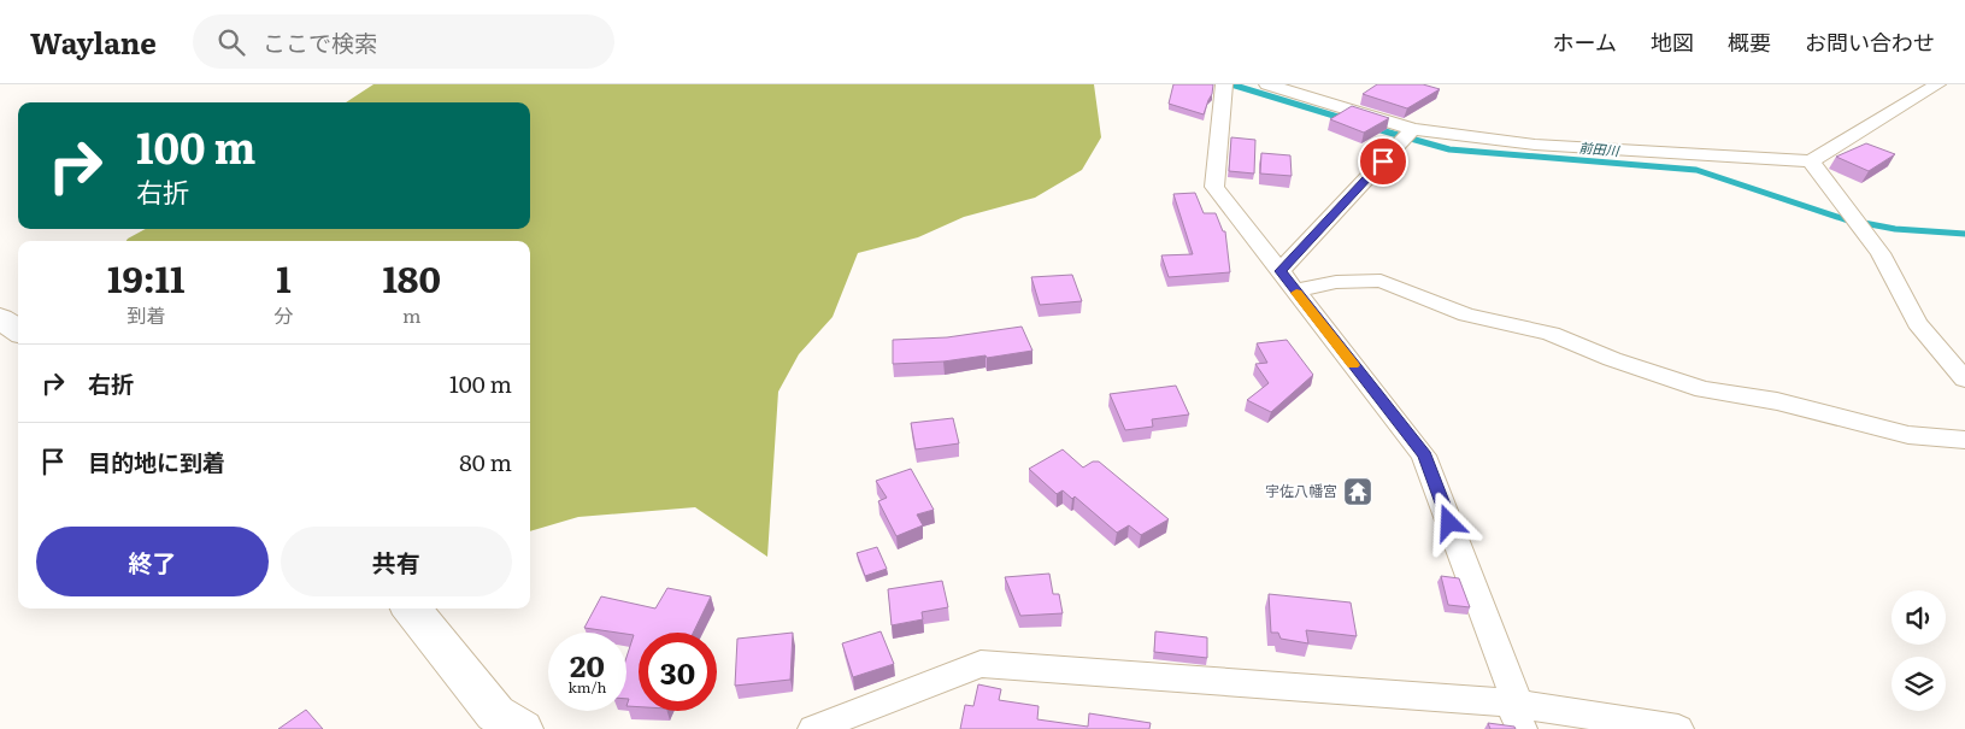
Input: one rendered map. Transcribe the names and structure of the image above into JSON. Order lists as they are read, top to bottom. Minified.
{"water":["前田川"],"places":{"temple":["宇佐八幡宮"]},"page":{"header":"Waylane","search":"ここで検索","nav":["ホーム","地図","概要","お問い合わせ"],"turn":["100 m","右折"],"eta":["19:11","到着","1","分","180","m"],"list":[{"name":"右折","value":"100 m"},{"name":"目的地に到着","value":"80 m"}],"buttons":["終了","共有"],"speed":"20 km/h","limit":"30"}}
